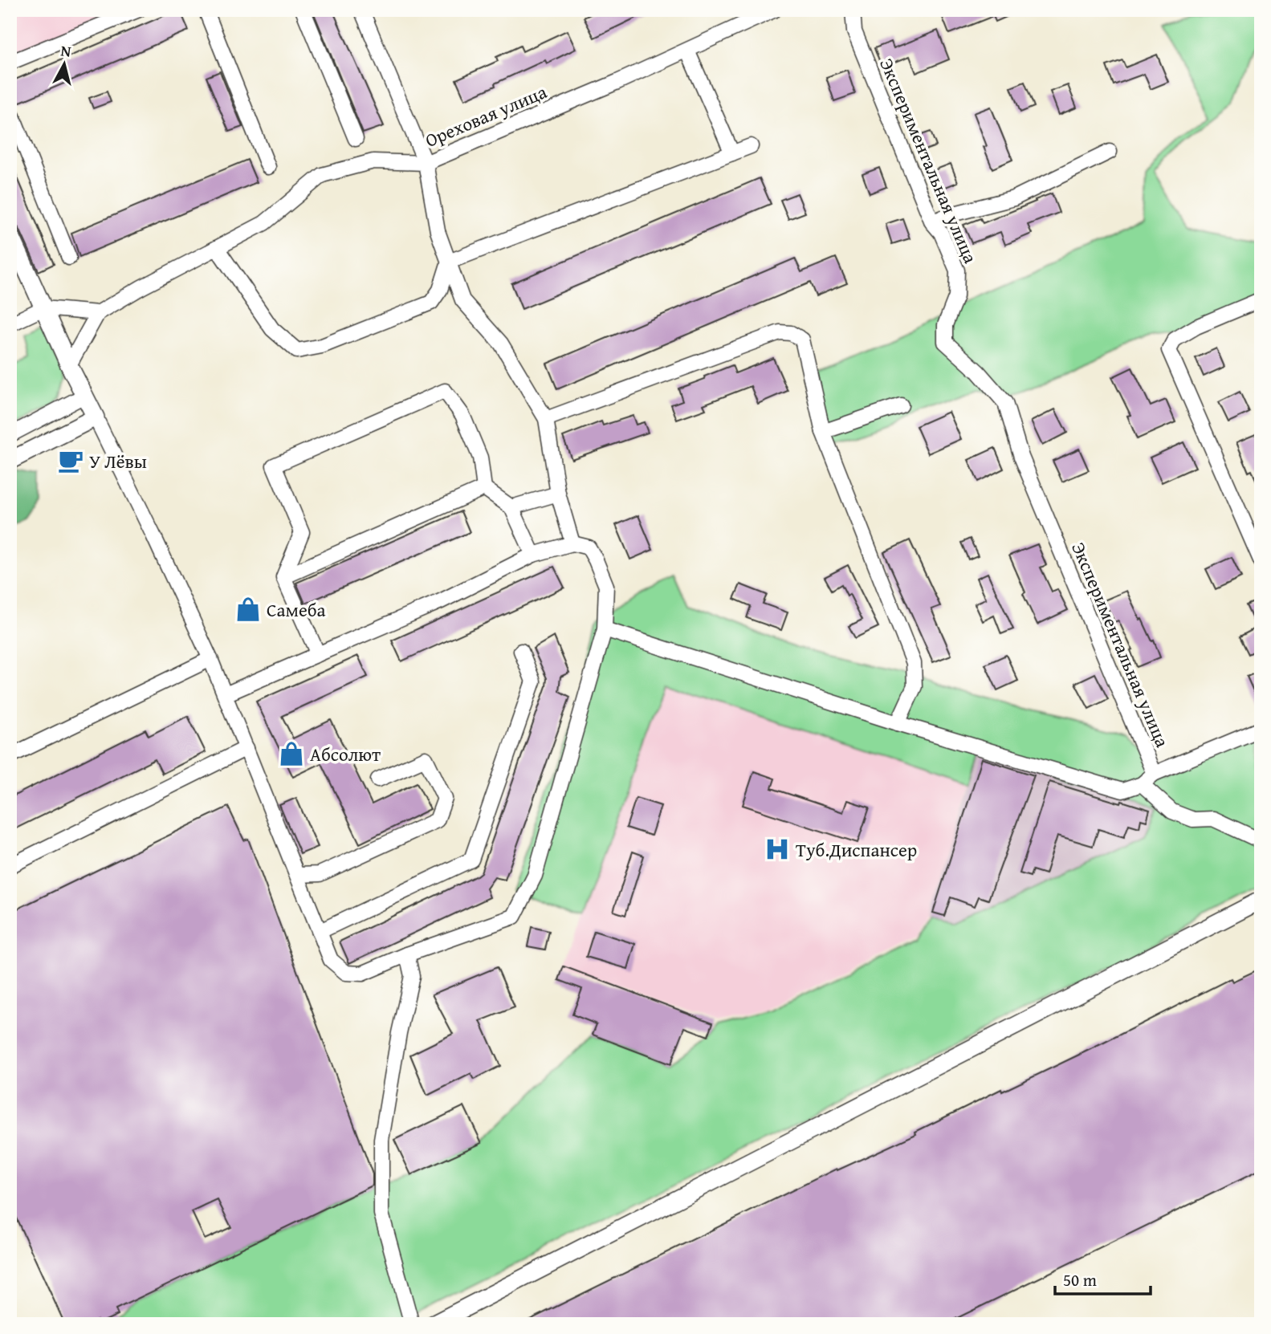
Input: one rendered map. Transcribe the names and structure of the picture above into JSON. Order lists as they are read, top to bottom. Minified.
{"streets":{"street":["Ореховая улица","Экспериментальная улица"]},"places":{"cafe":["У Лёвы"],"shop":["Самеба","Абсолют"],"hospital":["Туб.Диспансер"]},"scale_bar":"50 m","north":"top"}
